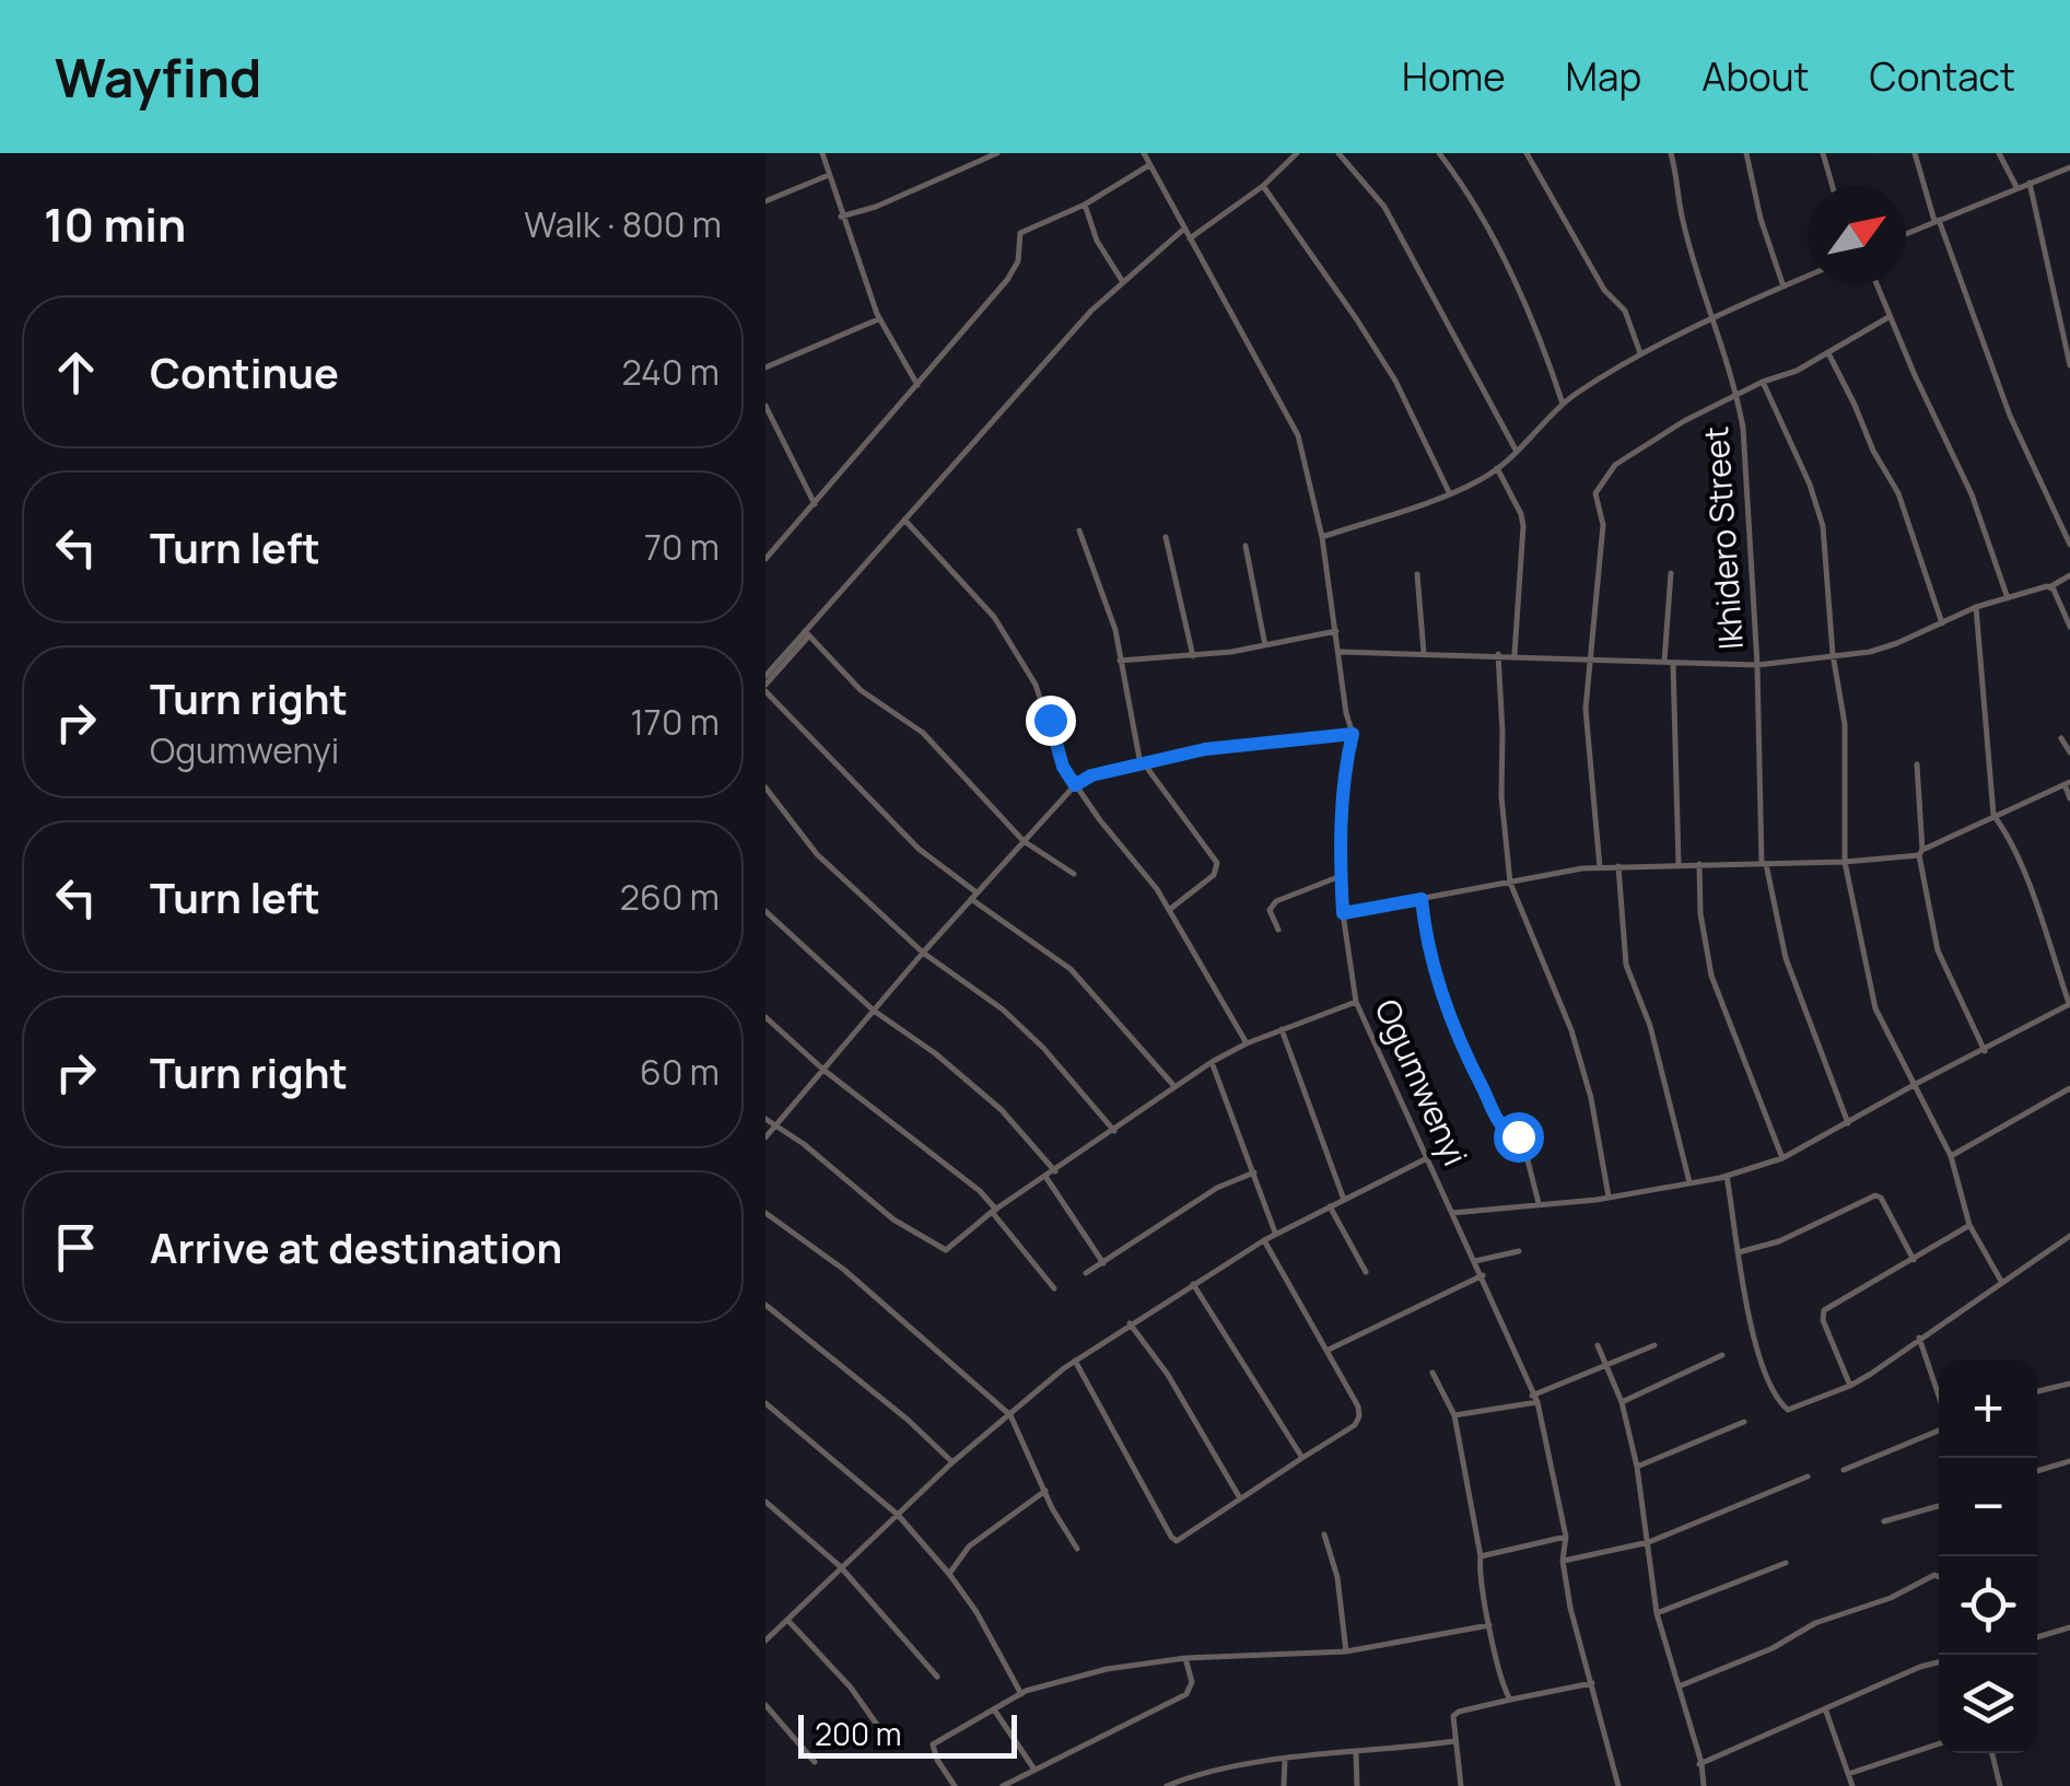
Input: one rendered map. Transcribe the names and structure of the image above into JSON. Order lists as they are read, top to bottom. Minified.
{"streets":{"street":["Ikhidero Street","Ogumwenyi"]},"scale_bar":"200 m","north":"top right","page":{"header":"Wayfind","nav":["Home","Map","About","Contact"],"heading":["10 min","Walk · 800 m"],"list":[["Continue","240 m"],["Turn left","70 m"],["Turn right","Ogumwenyi","170 m"],["Turn left","260 m"],["Turn right","60 m"],"Arrive at destination"],"map_buttons":["+","−"],"scale":"200 m"}}
